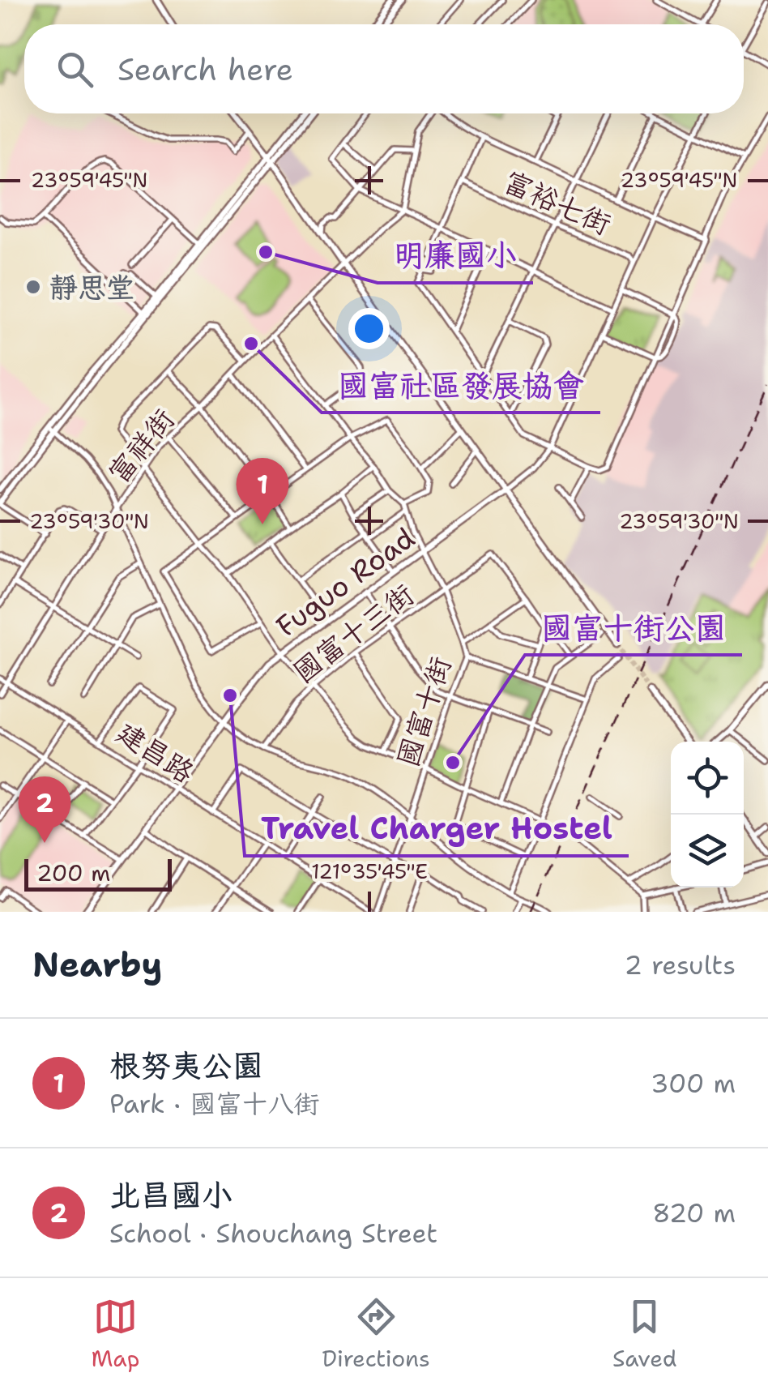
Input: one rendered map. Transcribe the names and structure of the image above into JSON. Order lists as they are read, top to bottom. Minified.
{"streets":{"street":["富裕七街","富祥街","Fuguo Road","國富十三街","國富十街","建昌路"]},"crossings":[["富祥街","建昌路"],["Fuguo Road","國富十街"],["Fuguo Road","建昌路"],["國富十三街","國富十街"]],"places":["明廉國小","靜思堂","國富社區發展協會","Travel Charger Hostel","國富十街公園"],"scale_bar":"200 m","page":{"search":"Search here","pins":["1","2"],"scale":"200 m","heading":["Nearby","2 results"],"list":[{"mark":"1","name":"根努夷公園","note":"Park · 國富十八街","value":"300 m"},{"mark":"2","name":"北昌國小","note":"School · Shouchang Street","value":"820 m"}],"nav":["Map","Directions","Saved"]},"coordinates":["23°59'45\"N","23°59'30\"N","121°35'45\"E"]}
